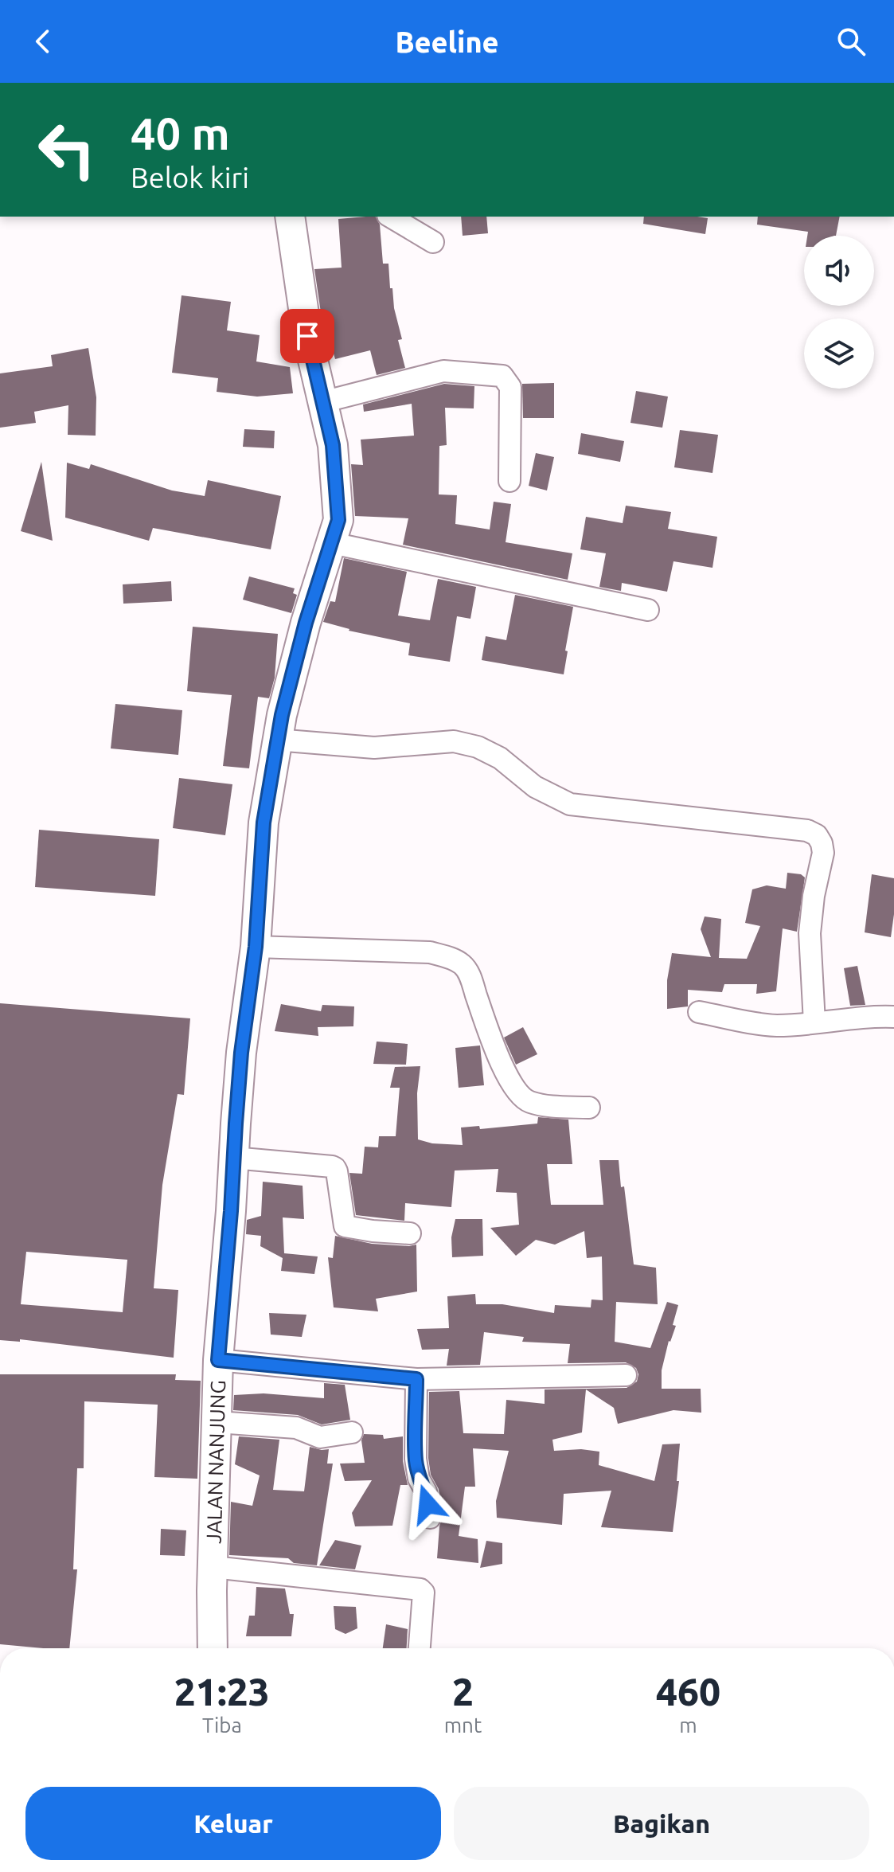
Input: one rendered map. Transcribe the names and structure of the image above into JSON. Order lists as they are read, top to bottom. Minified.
{"streets":{"main road":["JALAN NANJUNG"]},"page":{"header":"Beeline","turn":["40 m","Belok kiri"],"eta":["21:23","Tiba","2","mnt","460","m"],"buttons":["Keluar","Bagikan"]}}
